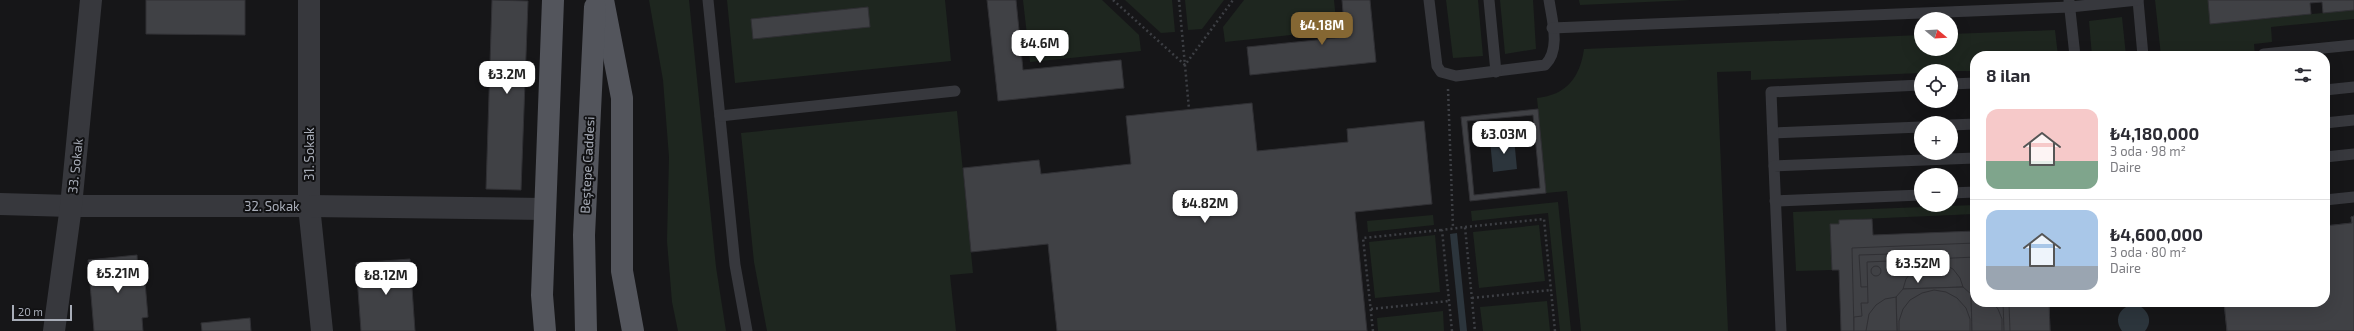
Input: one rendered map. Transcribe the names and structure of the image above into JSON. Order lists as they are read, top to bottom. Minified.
{"streets":{"main road":["Beştepe Caddesi"],"street":["31. Sokak","33. Sokak","32. Sokak"]},"crossings":[["31. Sokak","32. Sokak"],["33. Sokak","32. Sokak"]],"scale_bar":"20 m","north":"right","page":{"map_buttons":["+","−"],"price":["₺4.18M","₺4.6M","₺3.2M","₺3.03M","₺4.82M","₺3.52M","₺5.21M","₺8.12M"],"heading":"8 ilan","list":[{"name":"₺4,180,000","note":"3 oda · 98 m² · Daire"},{"name":"₺4,600,000","note":"3 oda · 80 m² · Daire"}],"scale":"20 m"}}
